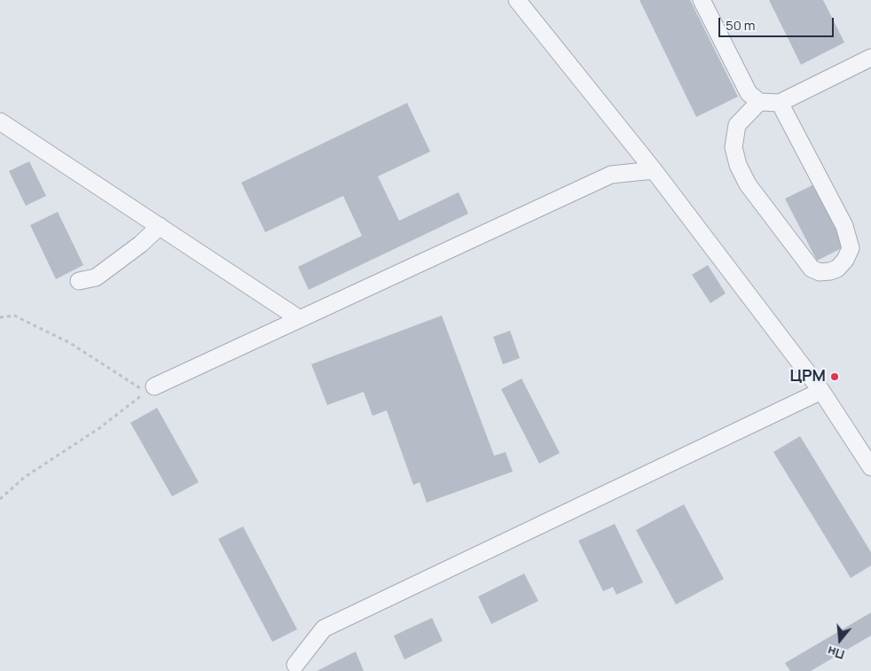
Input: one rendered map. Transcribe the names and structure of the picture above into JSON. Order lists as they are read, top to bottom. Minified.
{"places":["ЦРМ"],"scale_bar":"50 m","north":"bottom"}
